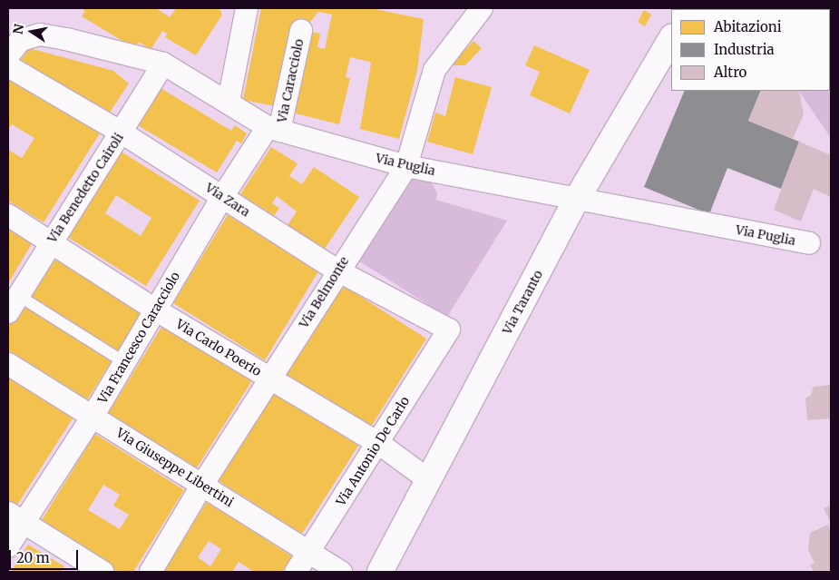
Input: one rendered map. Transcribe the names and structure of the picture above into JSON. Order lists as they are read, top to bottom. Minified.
{"streets":{"street":["Via Caracciolo","Via Puglia","Via Benedetto Cairoli","Via Zara","Via Belmonte","Via Taranto","Via Francesco Caracciolo","Via Carlo Poerio","Via Antonio De Carlo","Via Giuseppe Libertini"]},"crossings":[["Via Caracciolo","Via Puglia"],["Via Caracciolo","Via Francesco Caracciolo"],["Via Puglia","Via Benedetto Cairoli"],["Via Puglia","Via Belmonte"],["Via Puglia","Via Taranto"],["Via Puglia","Via Francesco Caracciolo"],["Via Benedetto Cairoli","Via Zara"],["Via Benedetto Cairoli","Via Carlo Poerio"],["Via Zara","Via Belmonte"],["Via Zara","Via Francesco Caracciolo"],["Via Zara","Via Antonio De Carlo"],["Via Belmonte","Via Carlo Poerio"],["Via Belmonte","Via Giuseppe Libertini"],["Via Taranto","Via Carlo Poerio"],["Via Francesco Caracciolo","Via Carlo Poerio"],["Via Francesco Caracciolo","Via Giuseppe Libertini"],["Via Carlo Poerio","Via Antonio De Carlo"],["Via Antonio De Carlo","Via Giuseppe Libertini"]],"legend":["Abitazioni","Industria","Altro"],"scale_bar":"20 m","north":"left"}
